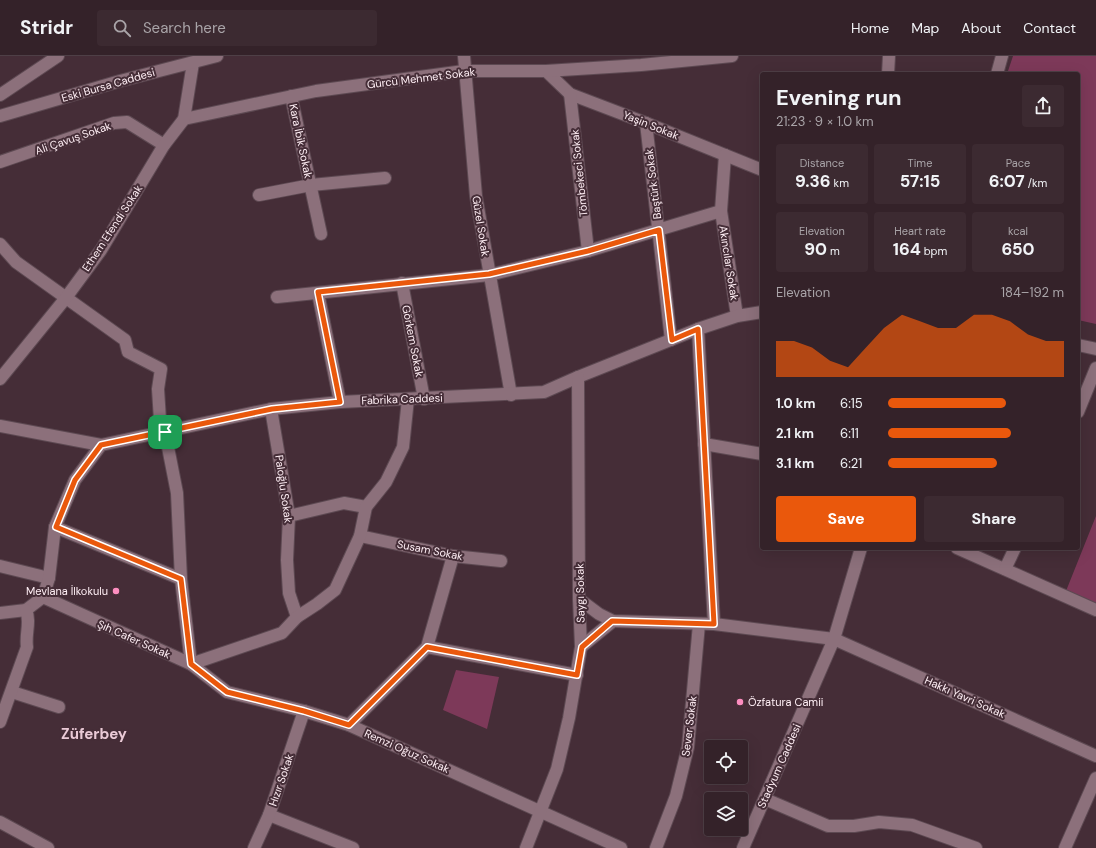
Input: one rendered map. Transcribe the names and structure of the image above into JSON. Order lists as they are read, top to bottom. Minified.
{"streets":{"street":["Gürcü Mehmet Sokak","Eski Bursa Caddesi","Yaşin Sokak","Ali Çavuş Sokak","Kara İbik Sokak","Tömbekeci Sokak","Baştürk Sokak","Güzel Sokak","Ethem Efendi Sokak","Akıncılar Sokak","Görkem Sokak","Fabrika Caddesi","Paloğlu Sokak","Susam Sokak","Saygı Sokak","Şıh Cafer Sokak","Hakkı Yavri Sokak","Sever Sokak","Remzi Oğuz Sokak","Stadyum Caddesi","Hızır Sokak"]},"crossings":[["Gürcü Mehmet Sokak","Yaşin Sokak"],["Gürcü Mehmet Sokak","Kara İbik Sokak"],["Gürcü Mehmet Sokak","Güzel Sokak"],["Gürcü Mehmet Sokak","Ethem Efendi Sokak"],["Eski Bursa Caddesi","Ethem Efendi Sokak"],["Yaşin Sokak","Tömbekeci Sokak"],["Yaşin Sokak","Baştürk Sokak"],["Yaşin Sokak","Akıncılar Sokak"],["Ali Çavuş Sokak","Ethem Efendi Sokak"],["Baştürk Sokak","Fabrika Caddesi"],["Güzel Sokak","Fabrika Caddesi"],["Akıncılar Sokak","Fabrika Caddesi"],["Görkem Sokak","Fabrika Caddesi"],["Fabrika Caddesi","Paloğlu Sokak"],["Fabrika Caddesi","Saygı Sokak"],["Saygı Sokak","Remzi Oğuz Sokak"],["Şıh Cafer Sokak","Remzi Oğuz Sokak"],["Hakkı Yavri Sokak","Sever Sokak"],["Hakkı Yavri Sokak","Stadyum Caddesi"],["Remzi Oğuz Sokak","Hızır Sokak"]],"districts":["Züferbey"],"places":["Mevlana İlkokulu","Özfatura Camii"],"page":{"header":"Stridr","search":"Search here","nav":["Home","Map","About","Contact"],"heading":["Evening run","21:23 · 9 × 1.0 km"],"stats":[["Distance","9.36 km"],["Time","57:15"],["Pace","6:07 /km"],["Elevation","90 m"],["Heart rate","164 bpm"],["kcal","650"]],"chart":["Elevation","184–192 m"],"list":[{"name":"1.0 km","note":"6:15"},{"name":"2.1 km","note":"6:11"},{"name":"3.1 km","note":"6:21"}],"buttons":["Save","Share"]}}
